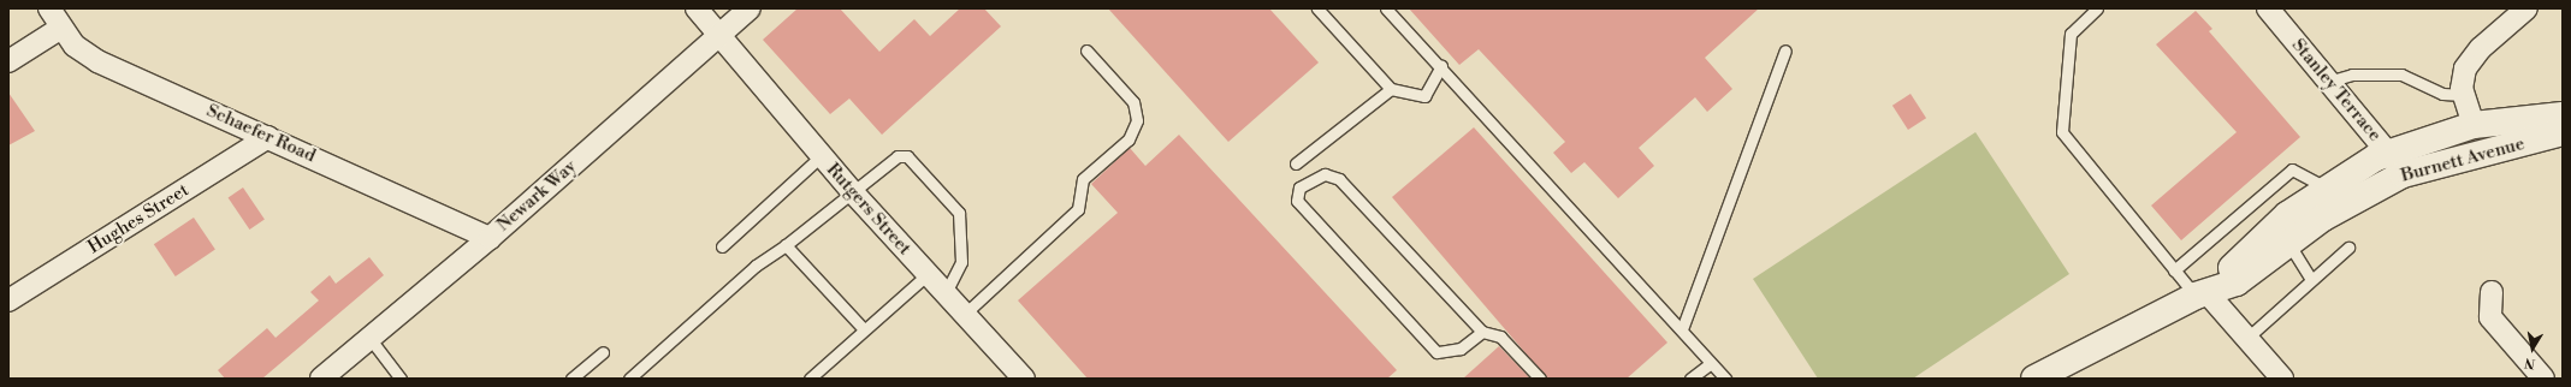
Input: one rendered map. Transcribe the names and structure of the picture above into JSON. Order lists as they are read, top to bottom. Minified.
{"streets":{"street":["Stanley Terrace","Schaefer Road","Burnett Avenue","Newark Way","Rutgers Street","Hughes Street"]},"crossings":[["Stanley Terrace","Burnett Avenue"],["Schaefer Road","Newark Way"],["Schaefer Road","Hughes Street"],["Newark Way","Rutgers Street"]],"north":"bottom"}
